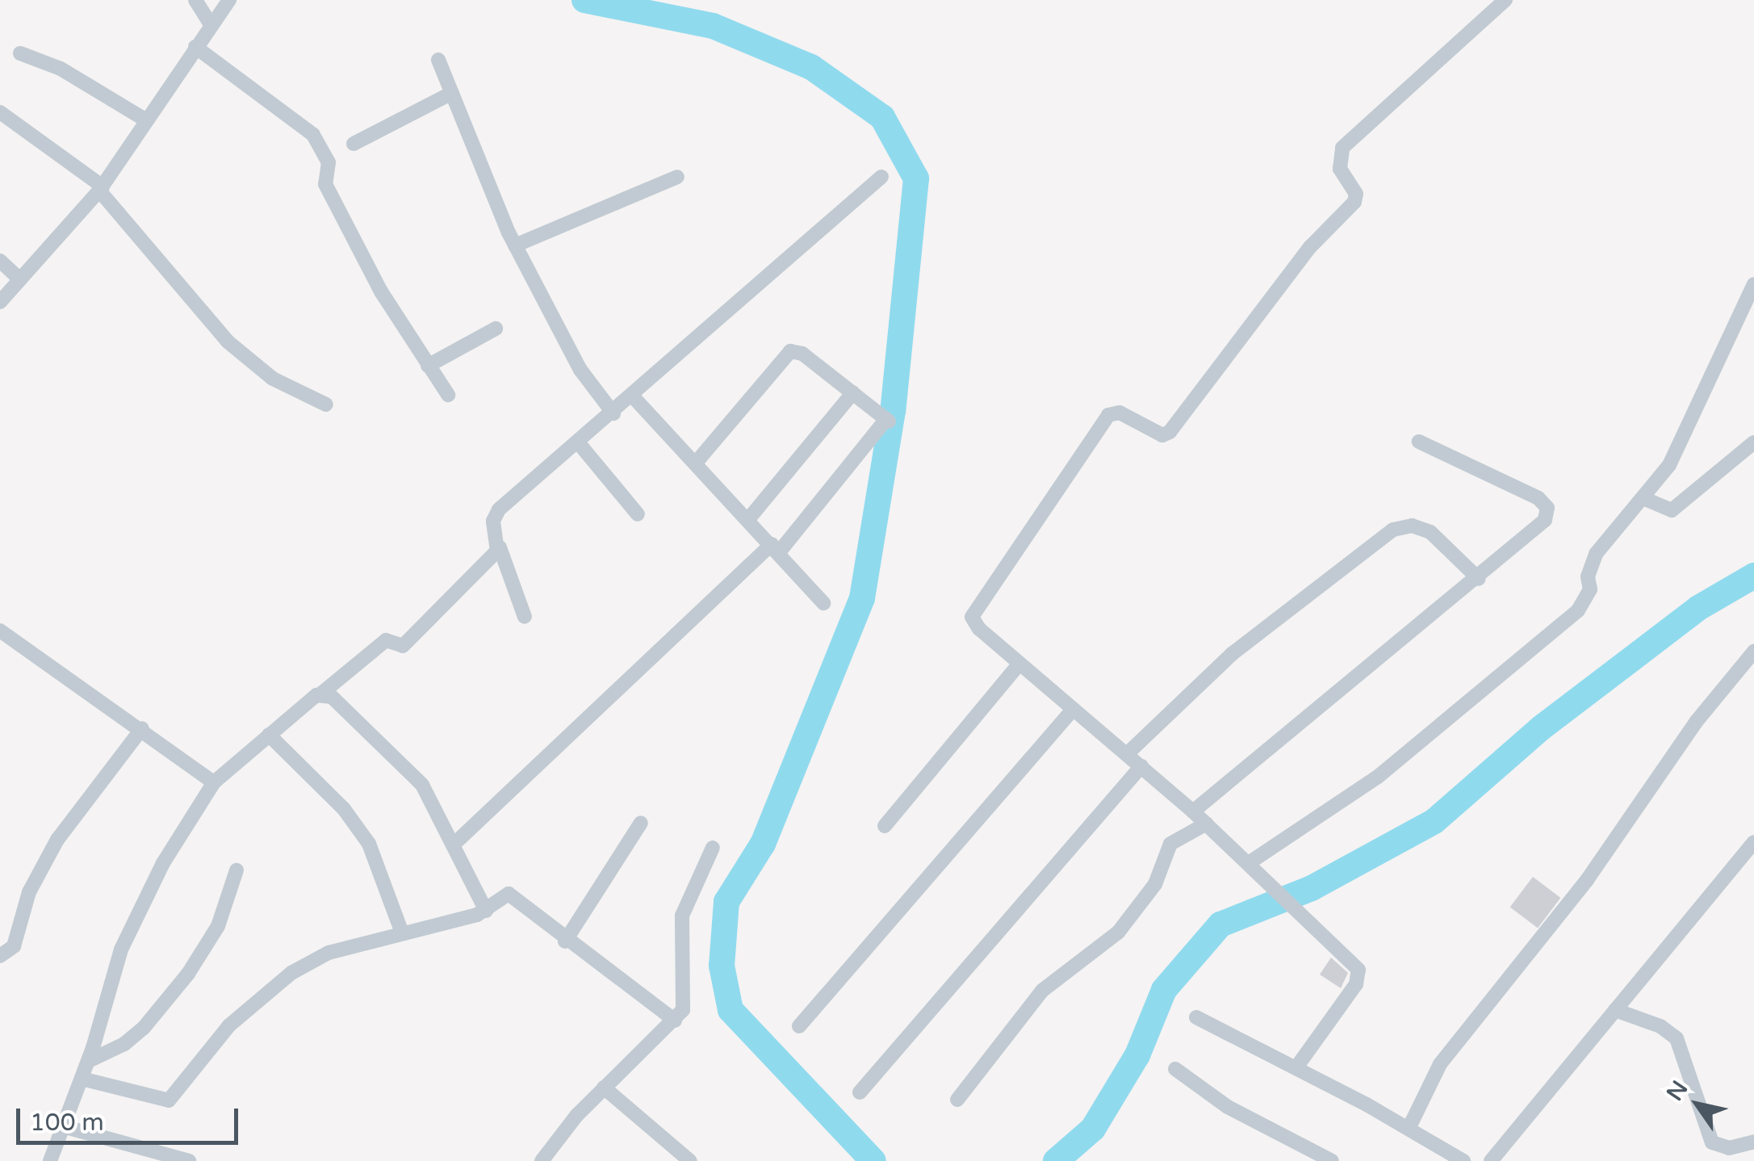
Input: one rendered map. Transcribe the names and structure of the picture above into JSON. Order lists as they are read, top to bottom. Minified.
{"scale_bar":"100 m","north":"top left"}
